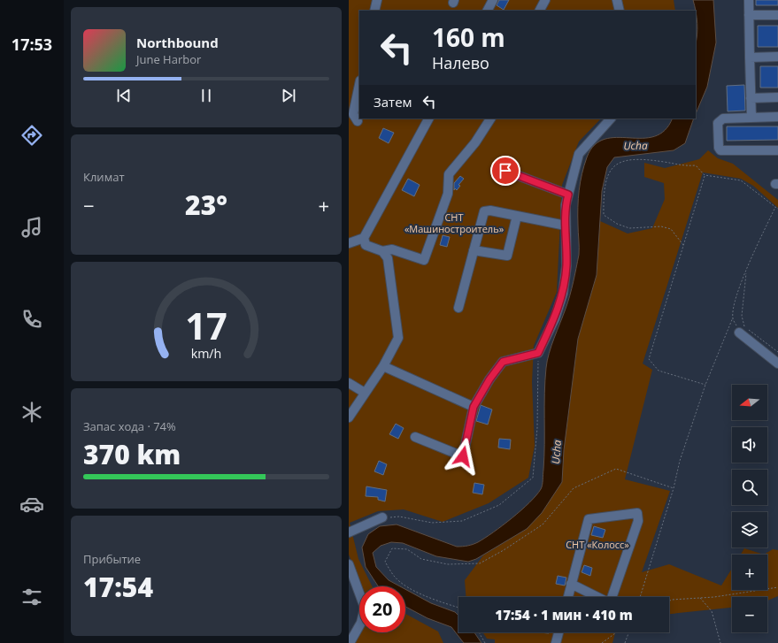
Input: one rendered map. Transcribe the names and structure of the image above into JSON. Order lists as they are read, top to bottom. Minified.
{"water":["Ucha"],"parks":["СНТ «Машиностроитель»","СНТ «Колосс»"],"north":"left","page":{"tabs":"17:53","turn":["160 m","Налево"],"song":["Northbound","June Harbor"],"then":"Затем","tile":["Климат",["Запас хода · 74%","370 km"],["Прибытие","17:54"]],"heat":["−","23°","+"],"map_buttons":["+","−"],"limit":"20","trip":"17:54 · 1 мин · 410 m","gauge":["17","km/h"]}}
